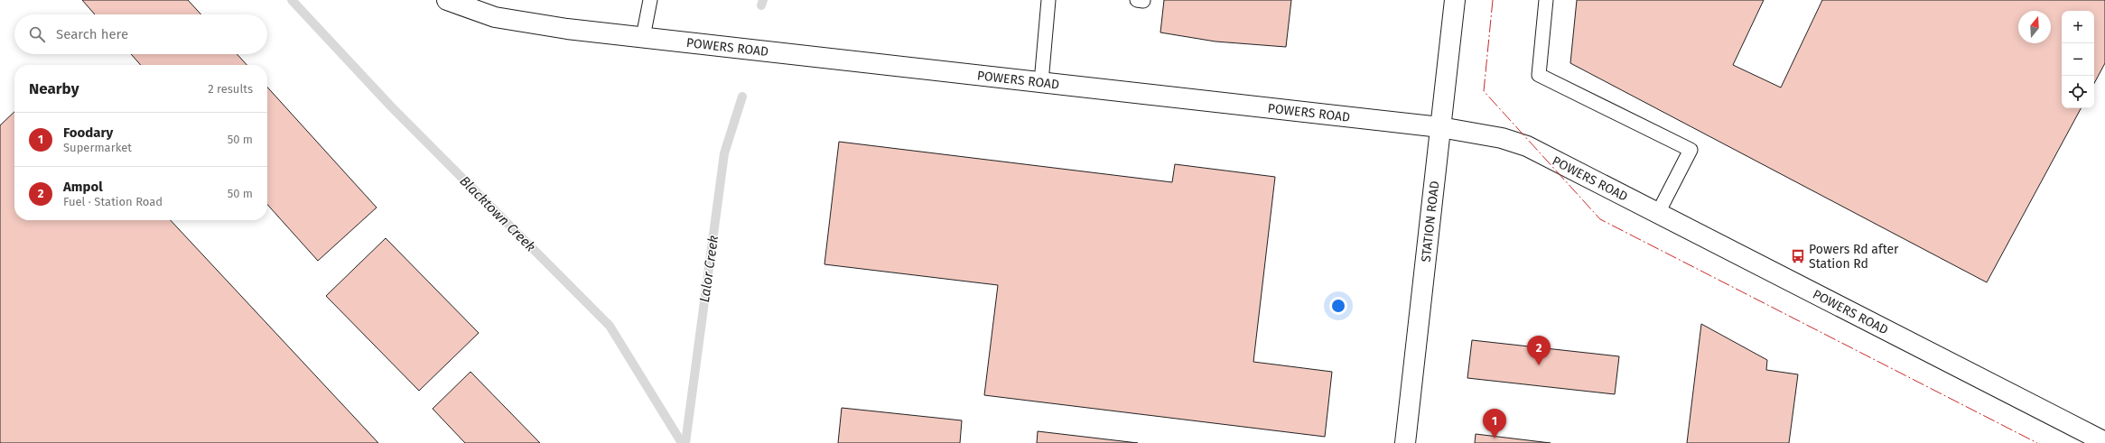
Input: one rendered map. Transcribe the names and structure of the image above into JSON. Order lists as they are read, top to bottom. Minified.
{"streets":{"street":["POWERS ROAD","STATION ROAD"]},"crossings":[["POWERS ROAD","STATION ROAD"]],"water":["Blacktown Creek","Lalor Creek"],"places":{"bus stop":["Powers Rd after Station Rd"]},"north":"top","page":{"map_buttons":["+","−"],"search":"Search here","heading":["Nearby","2 results"],"list":[{"mark":"1","name":"Foodary","note":"Supermarket","value":"50 m"},{"mark":"2","name":"Ampol","note":"Fuel · Station Road","value":"50 m"}],"pins":["2","1"]}}
